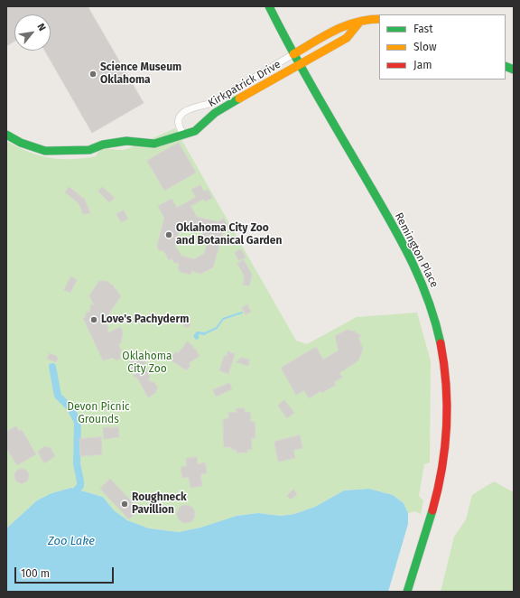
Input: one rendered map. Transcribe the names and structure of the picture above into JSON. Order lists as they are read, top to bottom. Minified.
{"streets":{"main road":["Kirkpatrick Drive","Remington Place"]},"crossings":[["Kirkpatrick Drive","Remington Place"]],"water":["Zoo Lake"],"parks":["Oklahoma City Zoo","Devon Picnic Grounds"],"places":["Science Museum Oklahoma","Oklahoma City Zoo and Botanical Garden","Love's Pachyderm","Roughneck Pavillion"],"legend":["Fast","Slow","Jam"],"scale_bar":"100 m","north":"top right"}
